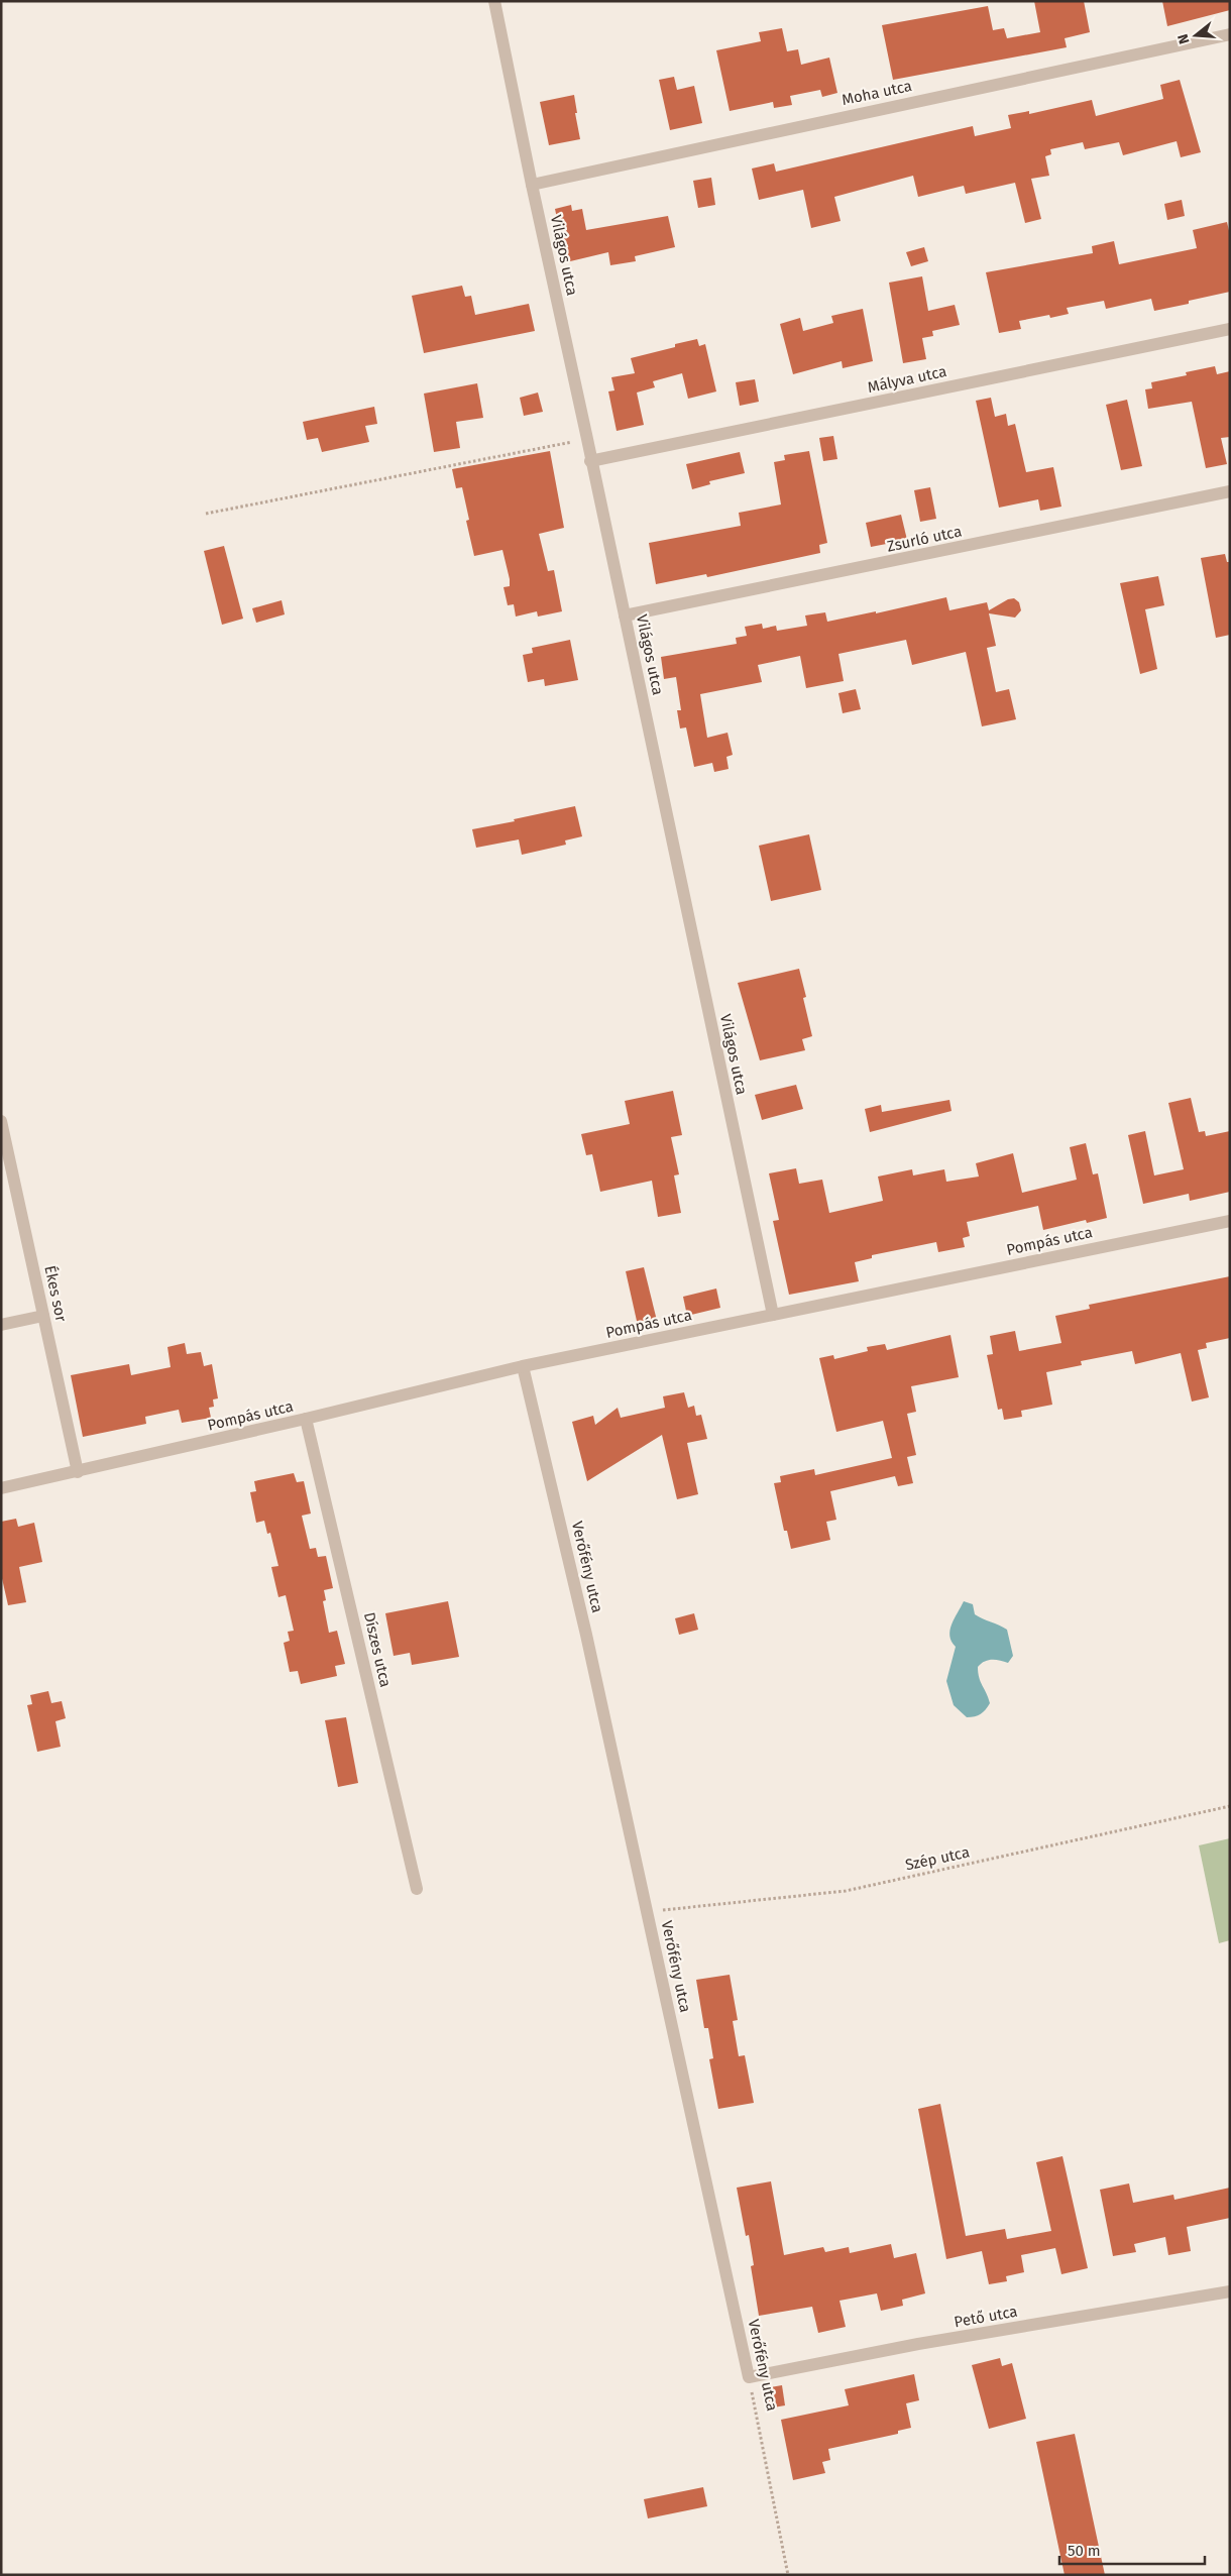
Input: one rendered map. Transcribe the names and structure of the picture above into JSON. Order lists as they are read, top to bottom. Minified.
{"streets":{"street":["Moha utca","Világos utca","Mályva utca","Zsurló utca","Pompás utca","Ékes sor","Verőfény utca","Díszes utca","Pető utca"],"path":["Szép utca"]},"crossings":[["Moha utca","Világos utca"],["Világos utca","Mályva utca"],["Világos utca","Zsurló utca"],["Világos utca","Pompás utca"],["Pompás utca","Ékes sor"],["Pompás utca","Verőfény utca"],["Pompás utca","Díszes utca"],["Verőfény utca","Szép utca"],["Verőfény utca","Pető utca"]],"scale_bar":"50 m","north":"left"}
